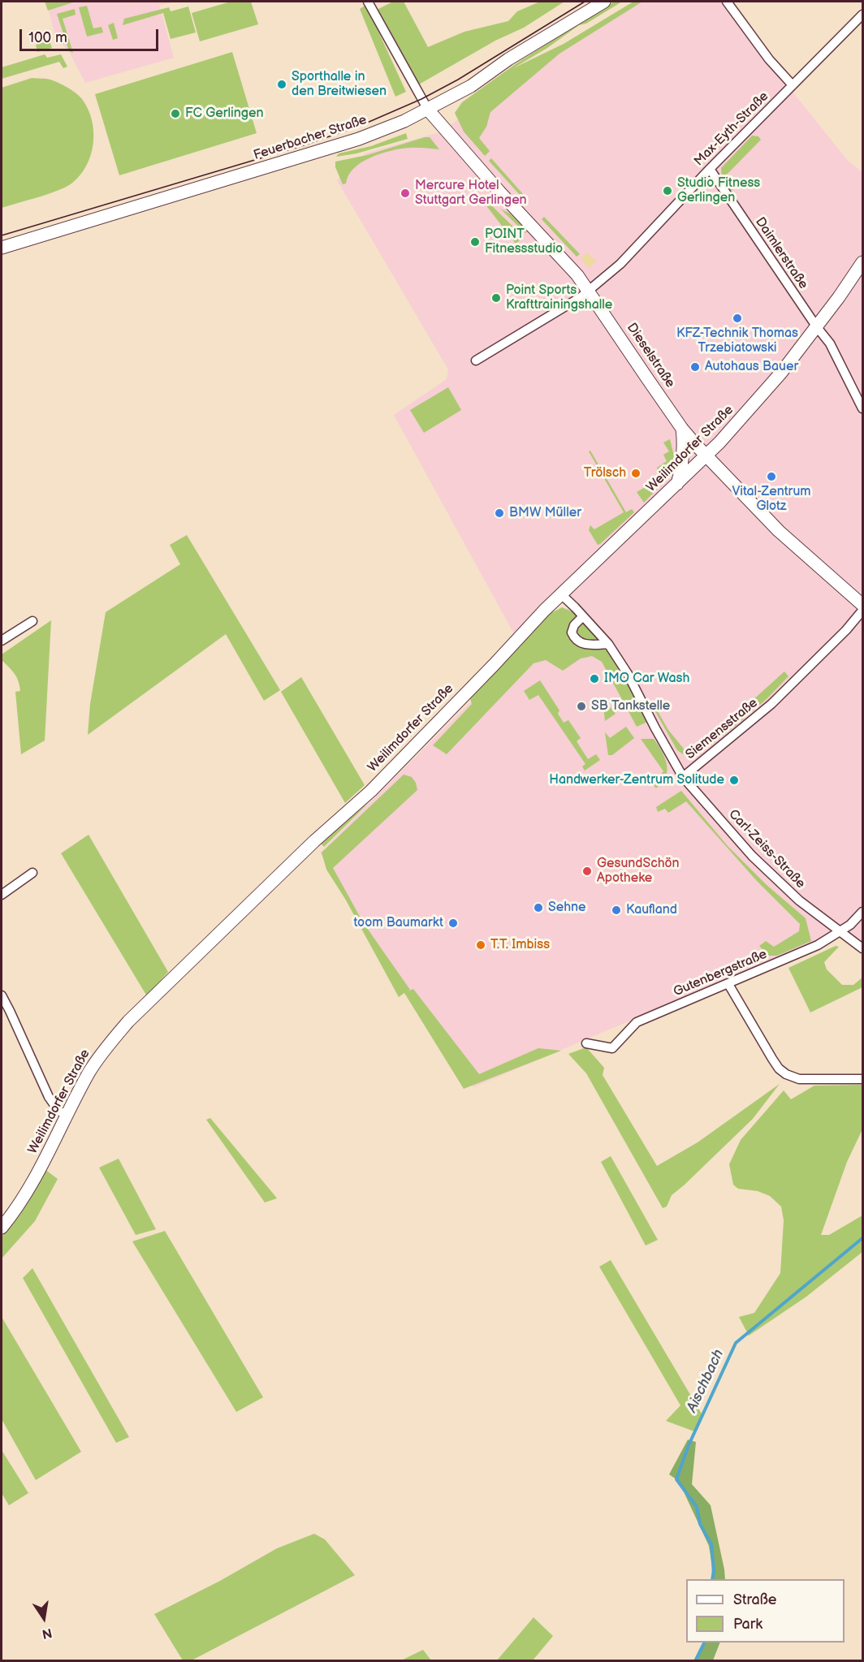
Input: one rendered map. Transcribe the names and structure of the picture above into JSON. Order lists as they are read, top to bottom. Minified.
{"streets":{"main road":["Feuerbacher Straße","Dieselstraße","Weilimdorfer Straße"],"street":["Max-Eyth-Straße","Daimlerstraße","Siemensstraße","Carl-Zeiss-Straße","Gutenbergstraße"]},"crossings":[["Max-Eyth-Straße","Daimlerstraße"],["Max-Eyth-Straße","Dieselstraße"],["Feuerbacher Straße","Dieselstraße"],["Daimlerstraße","Weilimdorfer Straße"],["Dieselstraße","Weilimdorfer Straße"],["Weilimdorfer Straße","Siemensstraße"],["Siemensstraße","Carl-Zeiss-Straße"],["Carl-Zeiss-Straße","Gutenbergstraße"]],"water":["Aischbach"],"places":["Sporthalle in den Breitwiesen","FC Gerlingen","Studio Fitness Gerlingen","Mercure Hotel Stuttgart Gerlingen","POINT Fitnessstudio","Point Sports Krafttrainingshalle","KFZ-Technik Thomas Trzebiatowski","Autohaus Bauer","Trölsch","Vital-Zentrum Glotz","BMW Müller","IMO Car Wash","SB Tankstelle","Handwerker-Zentrum Solitude","GesundSchön Apotheke","Sehne","Kaufland","toom Baumarkt","T.T. Imbiss"],"legend":["Straße","Park"],"scale_bar":"100 m","north":"bottom"}
